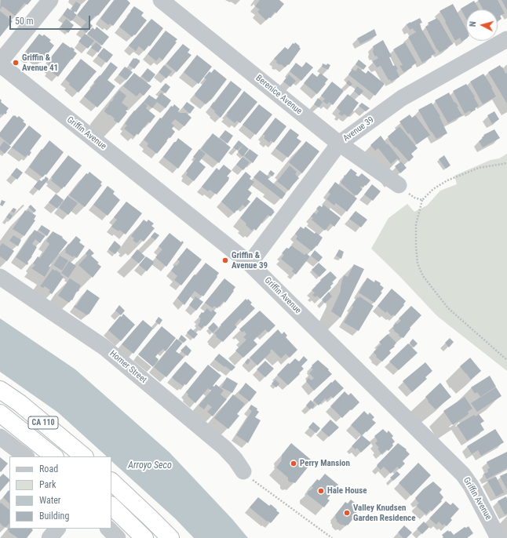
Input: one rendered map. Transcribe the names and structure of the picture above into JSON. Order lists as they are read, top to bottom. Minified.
{"streets":{"highway":["CA 110"],"street":["Berenice Avenue","Avenue 39","Griffin Avenue","Homer Street"]},"crossings":[["Berenice Avenue","Avenue 39"],["Avenue 39","Griffin Avenue"]],"water":["Arroyo Seco"],"places":["Griffin & Avenue 41","Griffin & Avenue 39","Perry Mansion","Hale House","Valley Knudsen Garden Residence"],"legend":["Road","Park","Water","Building"],"scale_bar":"50 m","north":"left"}
